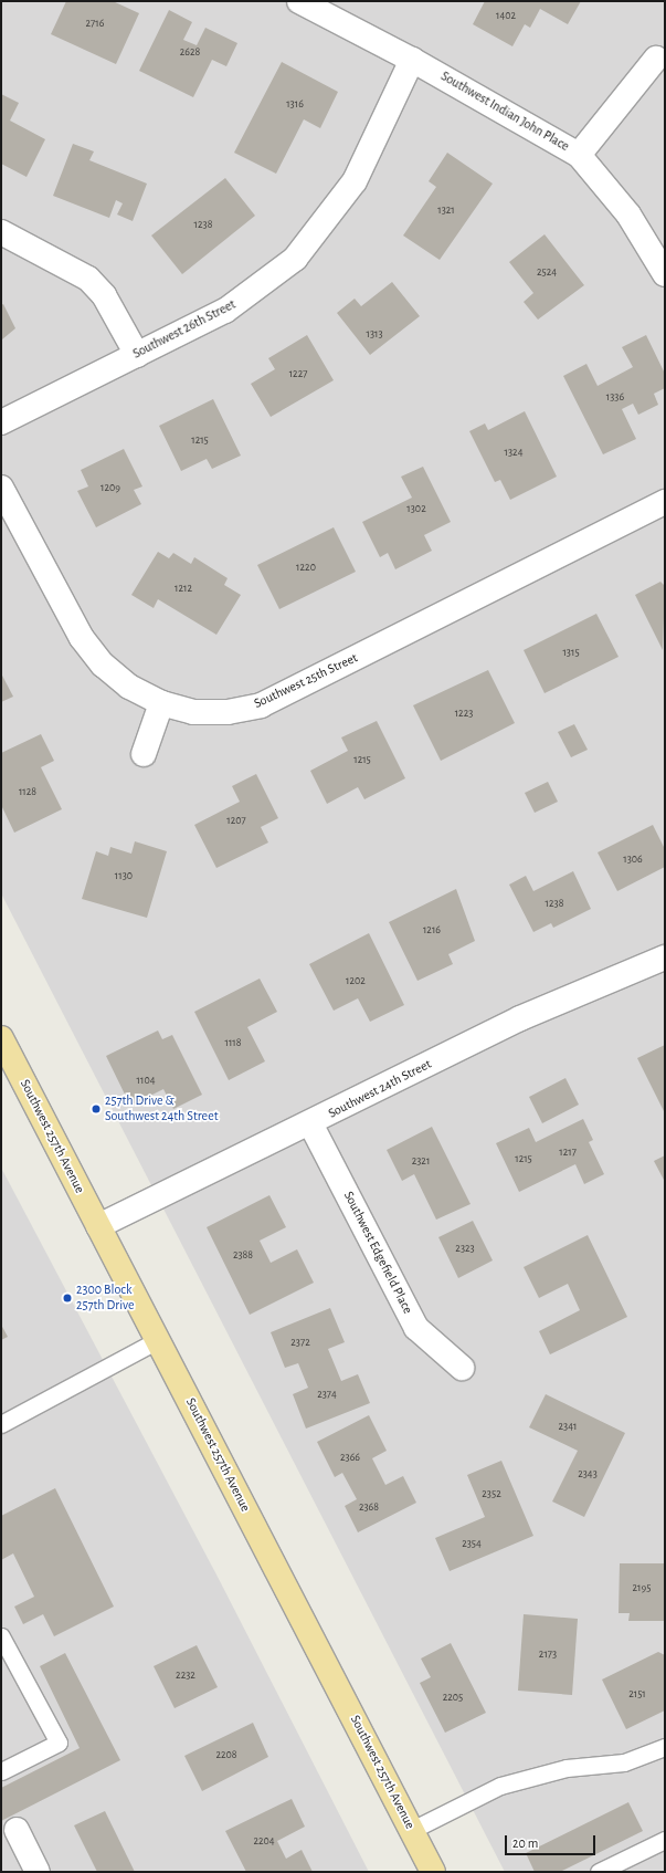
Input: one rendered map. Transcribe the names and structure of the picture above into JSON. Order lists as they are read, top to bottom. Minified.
{"streets":{"main road":["Southwest 257th Avenue"],"street":["Southwest Indian John Place","Southwest 26th Street","Southwest 25th Street","Southwest 24th Street","Southwest Edgefield Place"]},"crossings":[["Southwest Indian John Place","Southwest 26th Street"],["Southwest 24th Street","Southwest 257th Avenue"],["Southwest 24th Street","Southwest Edgefield Place"]],"places":["257th Drive & Southwest 24th Street","2300 Block 257th Drive"],"house_numbers":["1402","2716","2628","1316","1321","1238","2524","1313","1227","1336","1215","1324","1209","1302","1220","1212","1315","1223","1215","1128","1207","1306","1130","1238","1216","1202","1118","1104","1217","1215","2321","2323","2388","2372","2374","2341","2366","2343","2352","2368","2354","2195","2173","2232","2151","2205","2208","2204"],"scale_bar":"20 m"}
